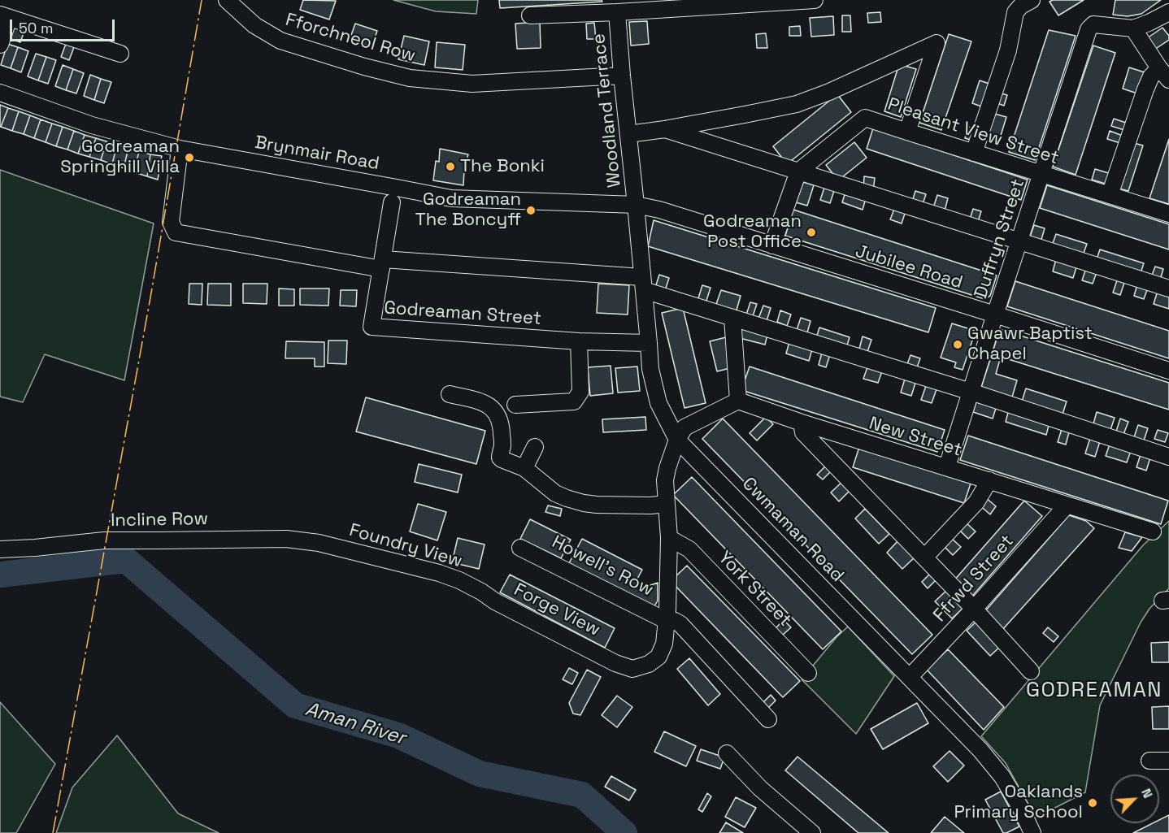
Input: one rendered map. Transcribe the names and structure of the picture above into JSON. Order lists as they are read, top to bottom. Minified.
{"streets":{"street":["Fforchneol Row","Woodland Terrace","Pleasant View Street","Brynmair Road","Duffryn Street","Jubilee Road","Godreaman Street","New Street","Incline Row","Cwmaman Road","Foundry View","Howell's Row","Ffrwd Street","York Street","Forge View"]},"crossings":[["Fforchneol Row","Woodland Terrace"],["Woodland Terrace","Brynmair Road"],["Woodland Terrace","Jubilee Road"],["Woodland Terrace","Cwmaman Road"],["Pleasant View Street","Duffryn Street"],["Brynmair Road","Jubilee Road"],["Brynmair Road","Cwmaman Road"],["Duffryn Street","Jubilee Road"],["Duffryn Street","New Street"],["Jubilee Road","Cwmaman Road"],["Godreaman Street","Cwmaman Road"],["New Street","Ffrwd Street"],["Incline Row","Foundry View"],["Cwmaman Road","Ffrwd Street"],["Foundry View","Forge View"],["Howell's Row","Forge View"]],"districts":["GODREAMAN"],"water":["Aman River"],"places":["Godreaman Springhill Villa","The Bonki","Godreaman The Boncyff","Godreaman Post Office","Gwawr Baptist Chapel","Oaklands Primary School"],"scale_bar":"50 m","north":"top right"}
